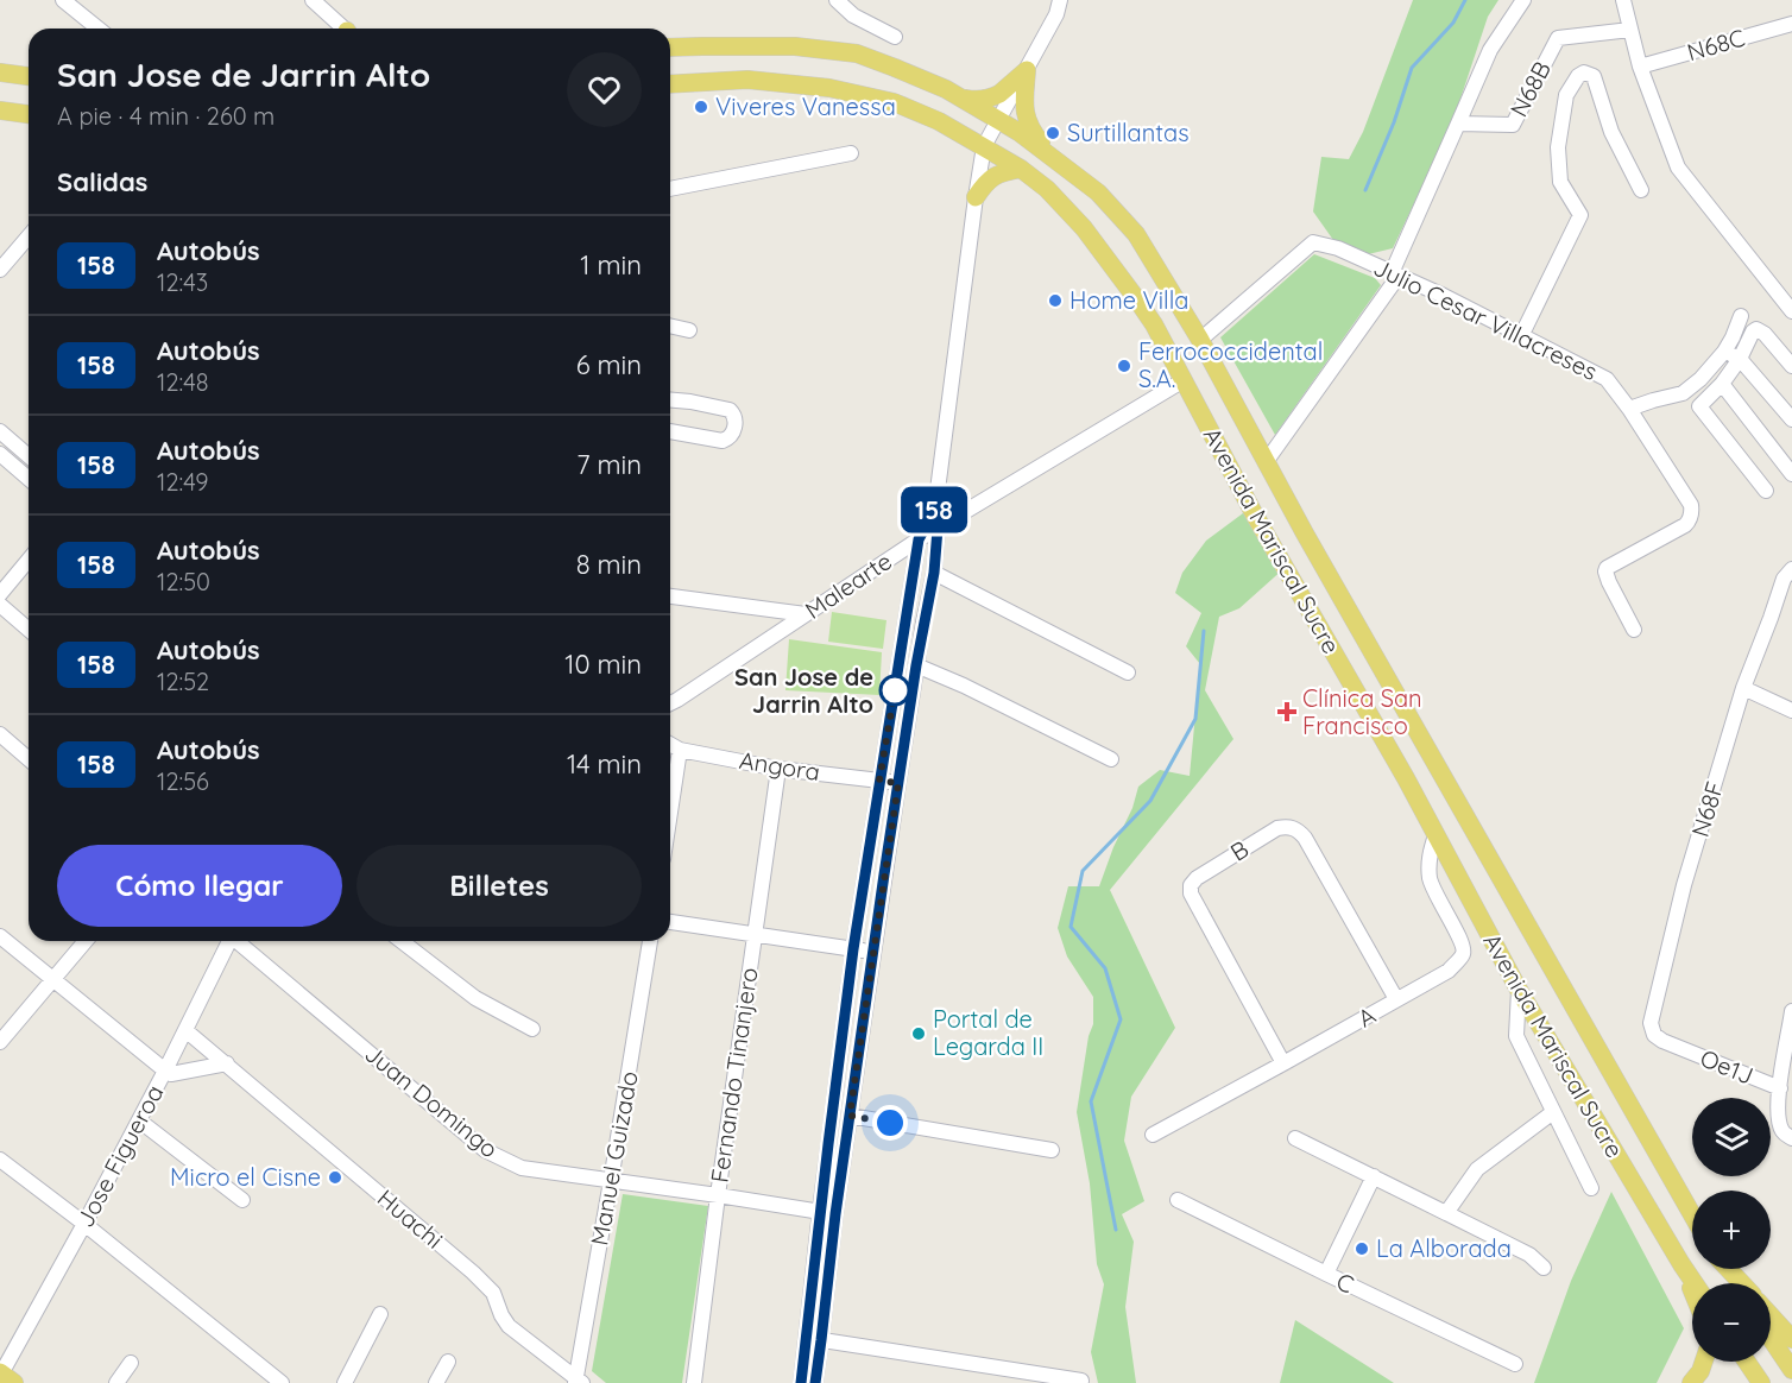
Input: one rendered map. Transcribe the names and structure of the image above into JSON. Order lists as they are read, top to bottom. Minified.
{"streets":{"main road":["Avenida Mariscal Sucre"],"street":["N68C","N68B","Julio Cesar Villacreses","Malearte","Angora","N68F","B","A","Oe1J","Fernando Tinanjero","Juan Domingo","Jose Figueroa","Manuel Guizado","Huachi","C"]},"crossings":[["Julio Cesar Villacreses","Avenida Mariscal Sucre"],["Avenida Mariscal Sucre","Malearte"],["Avenida Mariscal Sucre","A"],["Angora","Fernando Tinanjero"],["N68F","Oe1J"],["B","A"],["Fernando Tinanjero","Juan Domingo"],["Juan Domingo","Manuel Guizado"],["Jose Figueroa","Huachi"],["Manuel Guizado","Huachi"]],"places":{"other":["Viveres Vanessa","Surtillantas","Home Villa","Ferrococcidental S.A.","San Jose de Jarrin Alto","Portal de Legarda II","Micro el Cisne","La Alborada"],"health":["Clínica San Francisco"]},"lines":["bus line 158"],"page":{"on_map":"158","heading":[["San Jose de Jarrin Alto","A pie · 4 min · 260 m"],"Salidas"],"list":[{"mark":"158","name":"Autobús","note":"12:43","value":"1 min"},{"mark":"158","name":"Autobús","note":"12:48","value":"6 min"},{"mark":"158","name":"Autobús","note":"12:49","value":"7 min"},{"mark":"158","name":"Autobús","note":"12:50","value":"8 min"},{"mark":"158","name":"Autobús","note":"12:52","value":"10 min"},{"mark":"158","name":"Autobús","note":"12:56","value":"14 min"}],"buttons":["Cómo llegar","Billetes"],"map_buttons":["+","−"]}}
